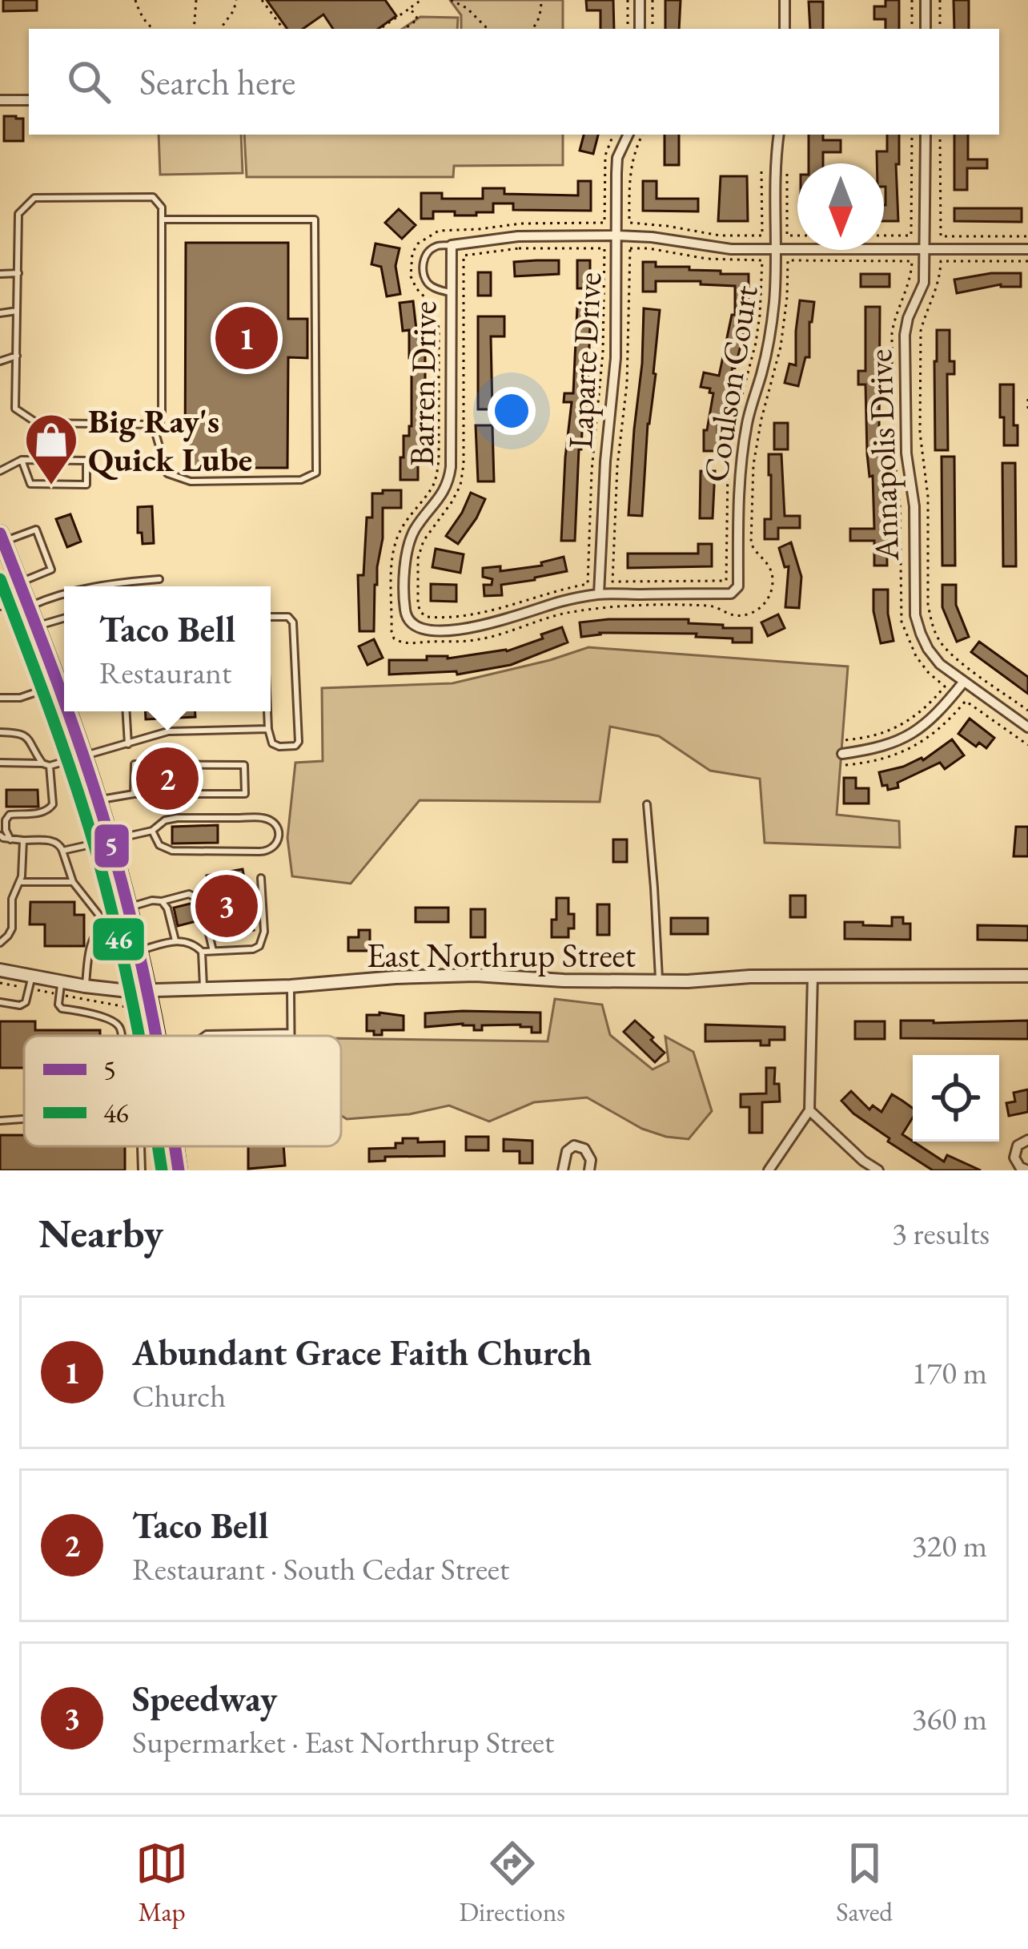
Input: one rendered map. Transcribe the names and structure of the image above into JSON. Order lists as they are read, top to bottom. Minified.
{"streets":{"street":["Laparte Drive","Barren Drive","Coulson Court","Annapolis Drive","East Northrup Street"]},"crossings":[["Laparte Drive","Barren Drive"],["Laparte Drive","Coulson Court"],["Barren Drive","Coulson Court"]],"places":{"shop":["Big Ray's Quick Lube"]},"lines":["transit line 5","transit line 46"],"legend":["5","46"],"north":"bottom","page":{"search":"Search here","pins":["1","2","3"],"popup":["Taco Bell","Restaurant"],"heading":["Nearby","3 results"],"list":[{"mark":"1","name":"Abundant Grace Faith Church","note":"Church","value":"170 m"},{"mark":"2","name":"Taco Bell","note":"Restaurant · South Cedar Street","value":"320 m"},{"mark":"3","name":"Speedway","note":"Supermarket · East Northrup Street","value":"360 m"}],"nav":["Map","Directions","Saved"]}}
